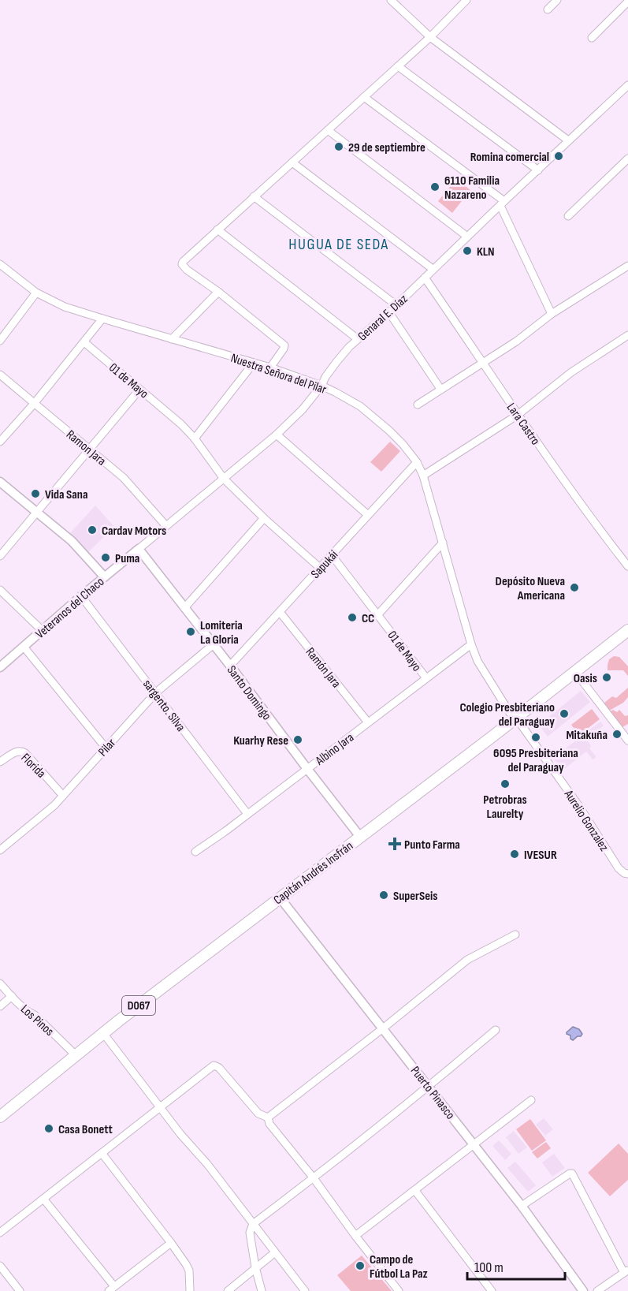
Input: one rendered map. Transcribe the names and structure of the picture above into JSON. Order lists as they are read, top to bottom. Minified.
{"streets":{"main road":["Capitán Andrés Insfrán","D067"],"street":["Genaral E. Díaz","Nuestra Señora del Pilar","01 de Mayo","Lara Castro","Ramon Jara","Sapukái","Veteranos del Chaco","Ramón Jara","Santo Domingo","sargento. Silva","Pilar","Albino Jara","Florida","Aurelio Gonzalez","Los Pinos","Puerto Pinasco"]},"crossings":[["Genaral E. Díaz","Nuestra Señora del Pilar"],["Genaral E. Díaz","01 de Mayo"],["Genaral E. Díaz","Lara Castro"],["Genaral E. Díaz","Ramon Jara"],["Genaral E. Díaz","Veteranos del Chaco"],["Genaral E. Díaz","Santo Domingo"],["Nuestra Señora del Pilar","Sapukái"],["Nuestra Señora del Pilar","Albino Jara"],["Nuestra Señora del Pilar","Aurelio Gonzalez"],["Nuestra Señora del Pilar","Capitán Andrés Insfrán"],["01 de Mayo","Sapukái"],["01 de Mayo","Albino Jara"],["Sapukái","Ramón Jara"],["Sapukái","Santo Domingo"],["Veteranos del Chaco","Santo Domingo"],["Veteranos del Chaco","sargento. Silva"],["Ramón Jara","Albino Jara"],["Santo Domingo","Pilar"],["Santo Domingo","Albino Jara"],["Santo Domingo","Capitán Andrés Insfrán"],["sargento. Silva","Pilar"],["sargento. Silva","Albino Jara"],["Pilar","Florida"],["Aurelio Gonzalez","Capitán Andrés Insfrán"],["Capitán Andrés Insfrán","Los Pinos"],["Capitán Andrés Insfrán","Puerto Pinasco"]],"districts":["HUGUA DE SEDA"],"places":{"other":["29 de septiembre","Romina comercial","6110 Familia Nazareno","KLN","Vida Sana","Cardav Motors","Puma","Depósito Nueva Americana","CC","Lomiteria La Gloria","Oasis","Colegio Presbiteriano del Paraguay","Mitakuña","6095 Presbiteriana del Paraguay","Kuarhy Rese","Petrobras Laurelty","IVESUR","SuperSeis","Casa Bonett","Campo de Fútbol La Paz"],"health":["Punto Farma"]},"scale_bar":"100 m"}
